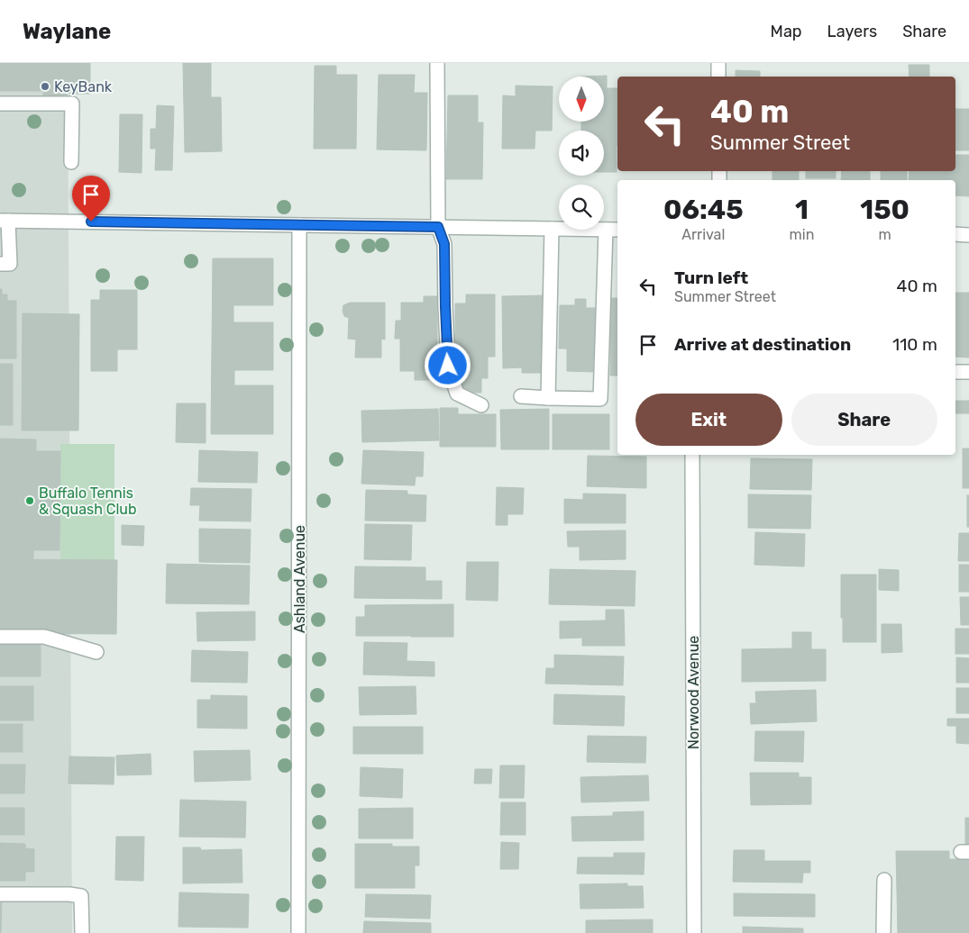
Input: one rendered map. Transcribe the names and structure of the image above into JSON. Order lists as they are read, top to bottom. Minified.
{"streets":{"street":["Ashland Avenue","Norwood Avenue"]},"places":["KeyBank","Buffalo Tennis & Squash Club"],"north":"bottom","page":{"header":"Waylane","nav":["Map","Layers","Share"],"turn":["40 m","Summer Street"],"eta":["06:45","Arrival","1","min","150","m"],"list":[{"name":"Turn left","note":"Summer Street","value":"40 m"},{"name":"Arrive at destination","value":"110 m"}],"buttons":["Exit","Share"]}}
